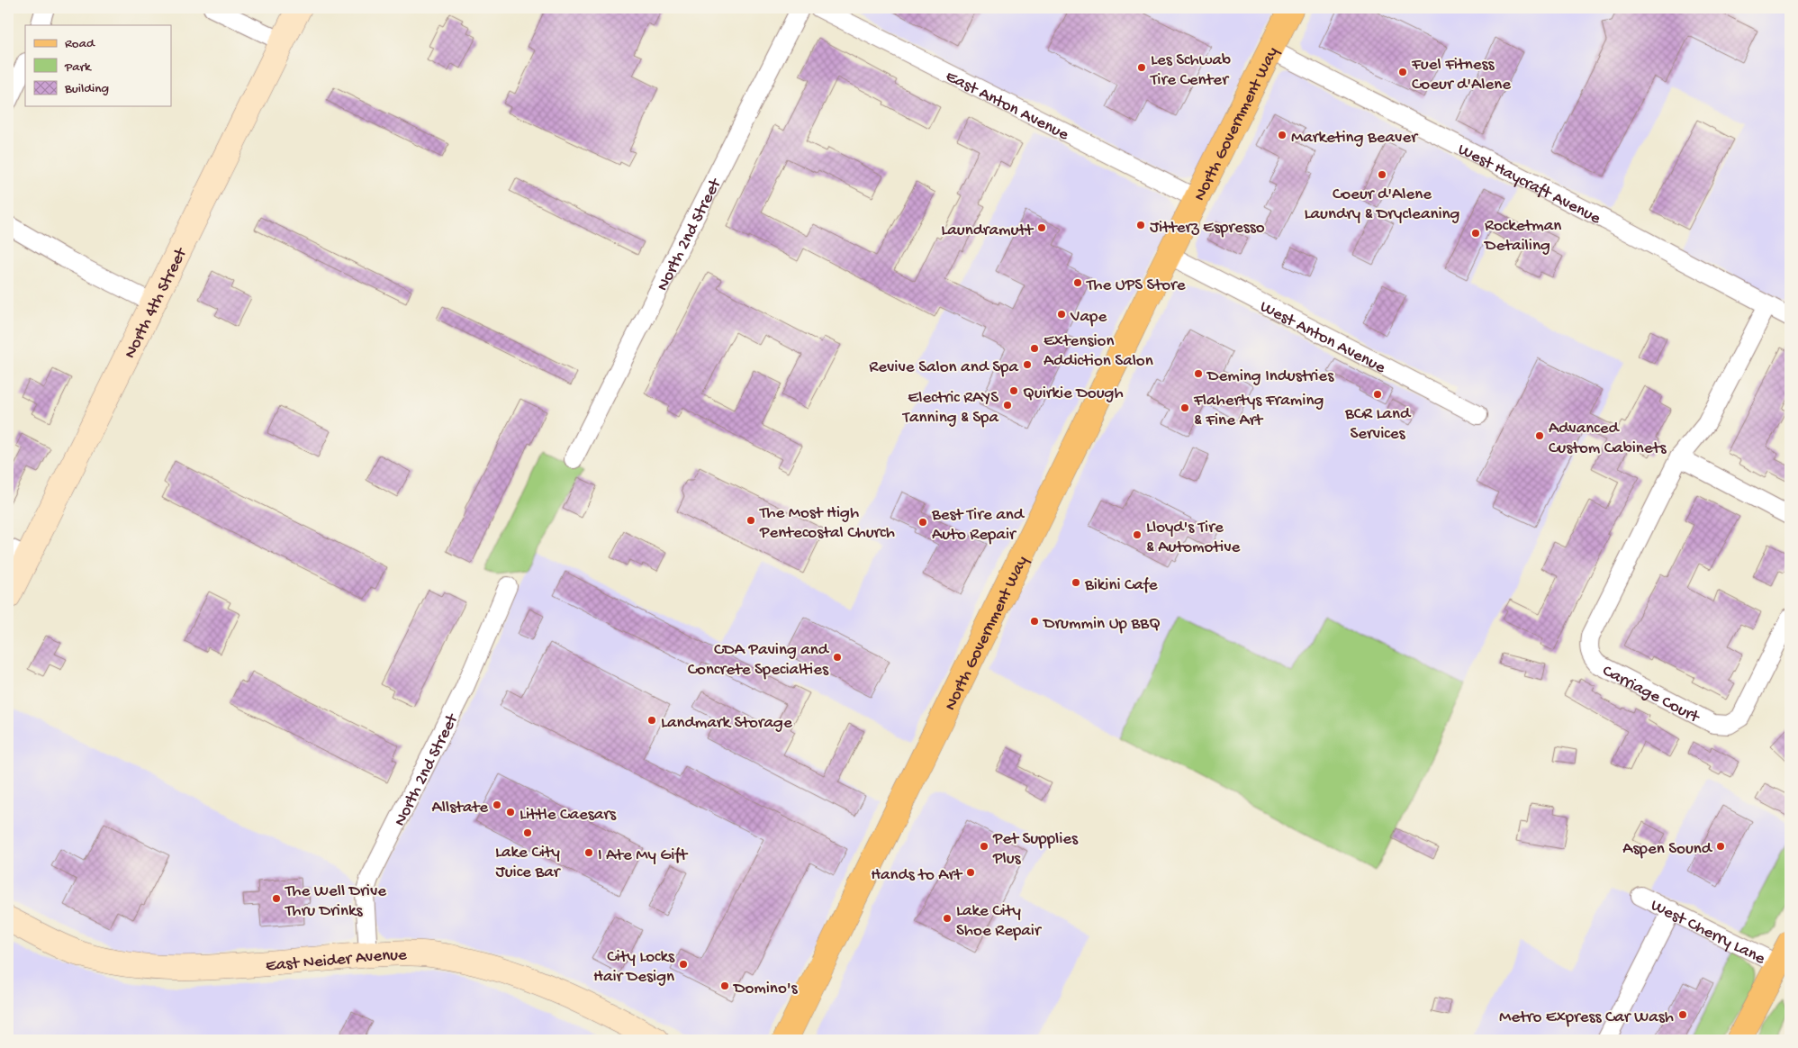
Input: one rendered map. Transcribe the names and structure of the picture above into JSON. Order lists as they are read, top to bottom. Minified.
{"streets":{"main road":["North Government Way","North 4th Street","East Neider Avenue"],"street":["East Anton Avenue","West Haycraft Avenue","North 2nd Street","West Anton Avenue","Carriage Court","West Cherry Lane"]},"crossings":[["East Anton Avenue","North Government Way"],["North Government Way","West Haycraft Avenue"],["North Government Way","West Anton Avenue"],["West Haycraft Avenue","Carriage Court"],["North 2nd Street","East Neider Avenue"]],"places":["Les Schwab Tire Center","Fuel Fitness Coeur d'Alene","Marketing Beaver","Coeur d'Alene Laundry & Drycleaning","Jitterz Espresso","Laundramutt","Rocketman Detailing","The UPS Store","Vape","Extension Addiction Salon","Revive Salon and Spa","Deming Industries","Quirkie Dough","BCR Land Services","Electric RAYS Tanning & Spa","Flahertys Framing & Fine Art","Advanced Custom Cabinets","The Most High Pentecostal Church","Best Tire and Auto Repair","Lloyd's Tire & Automotive","Bikini Cafe","Drummin Up BBQ","CDA Paving and Concrete Specialties","Landmark Storage","Allstate","Little Caesars","Lake City Juice Bar","Pet Supplies Plus","Aspen Sound","I Ate My Gift","Hands to Art","The Well Drive Thru Drinks","Lake City Shoe Repair","City Locks Hair Design","Domino's","Metro Express Car Wash"],"legend":["Road","Park","Building"]}
